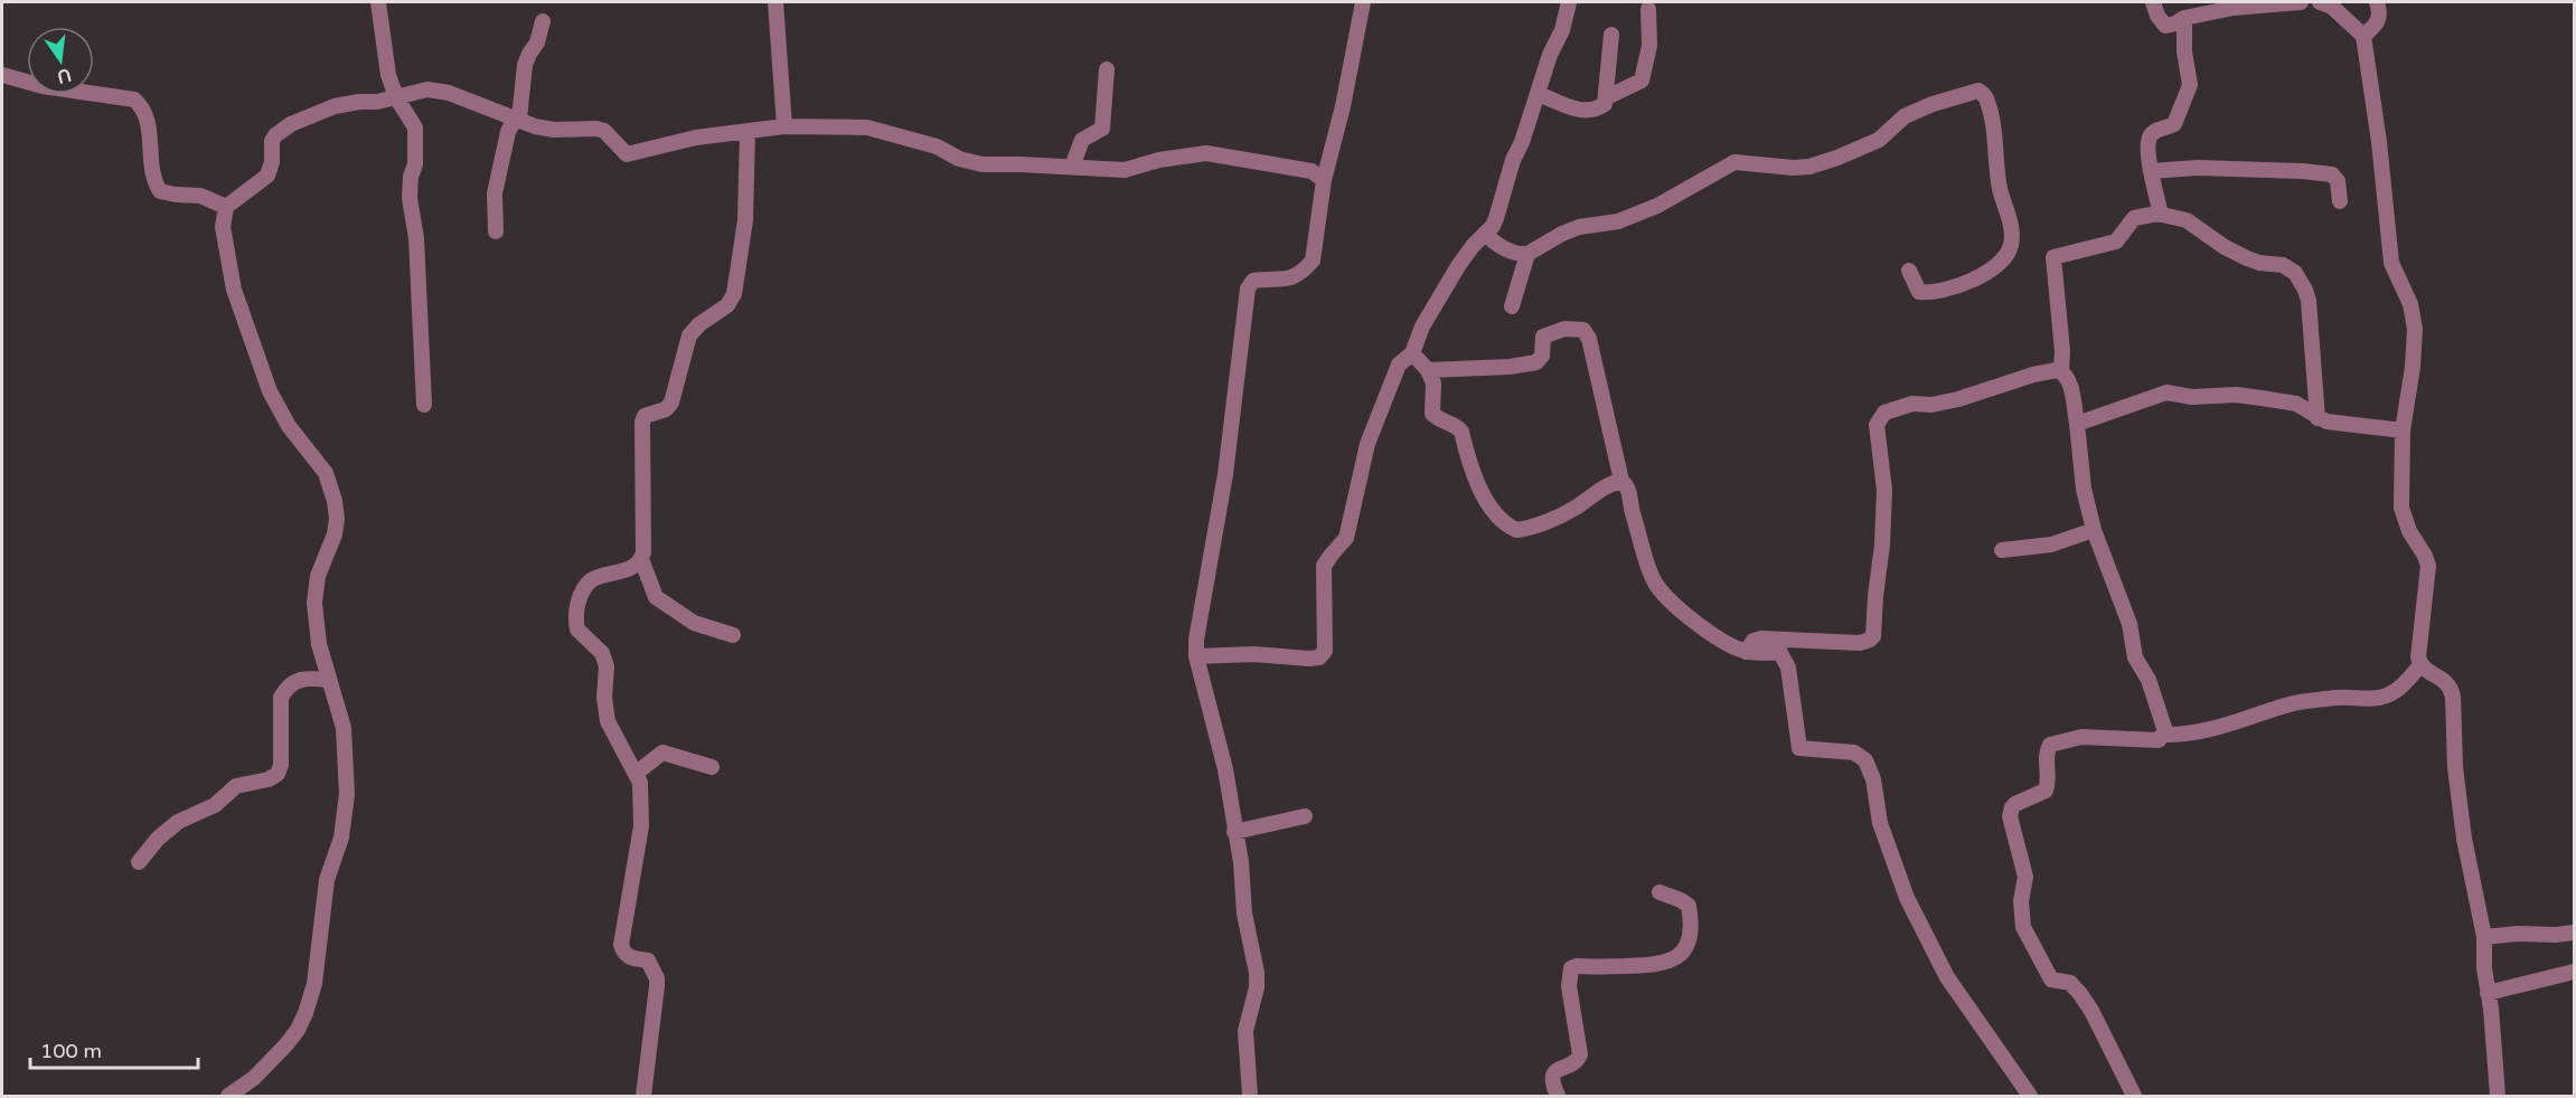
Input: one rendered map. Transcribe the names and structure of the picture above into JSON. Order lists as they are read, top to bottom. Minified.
{"scale_bar":"100 m","north":"bottom"}
